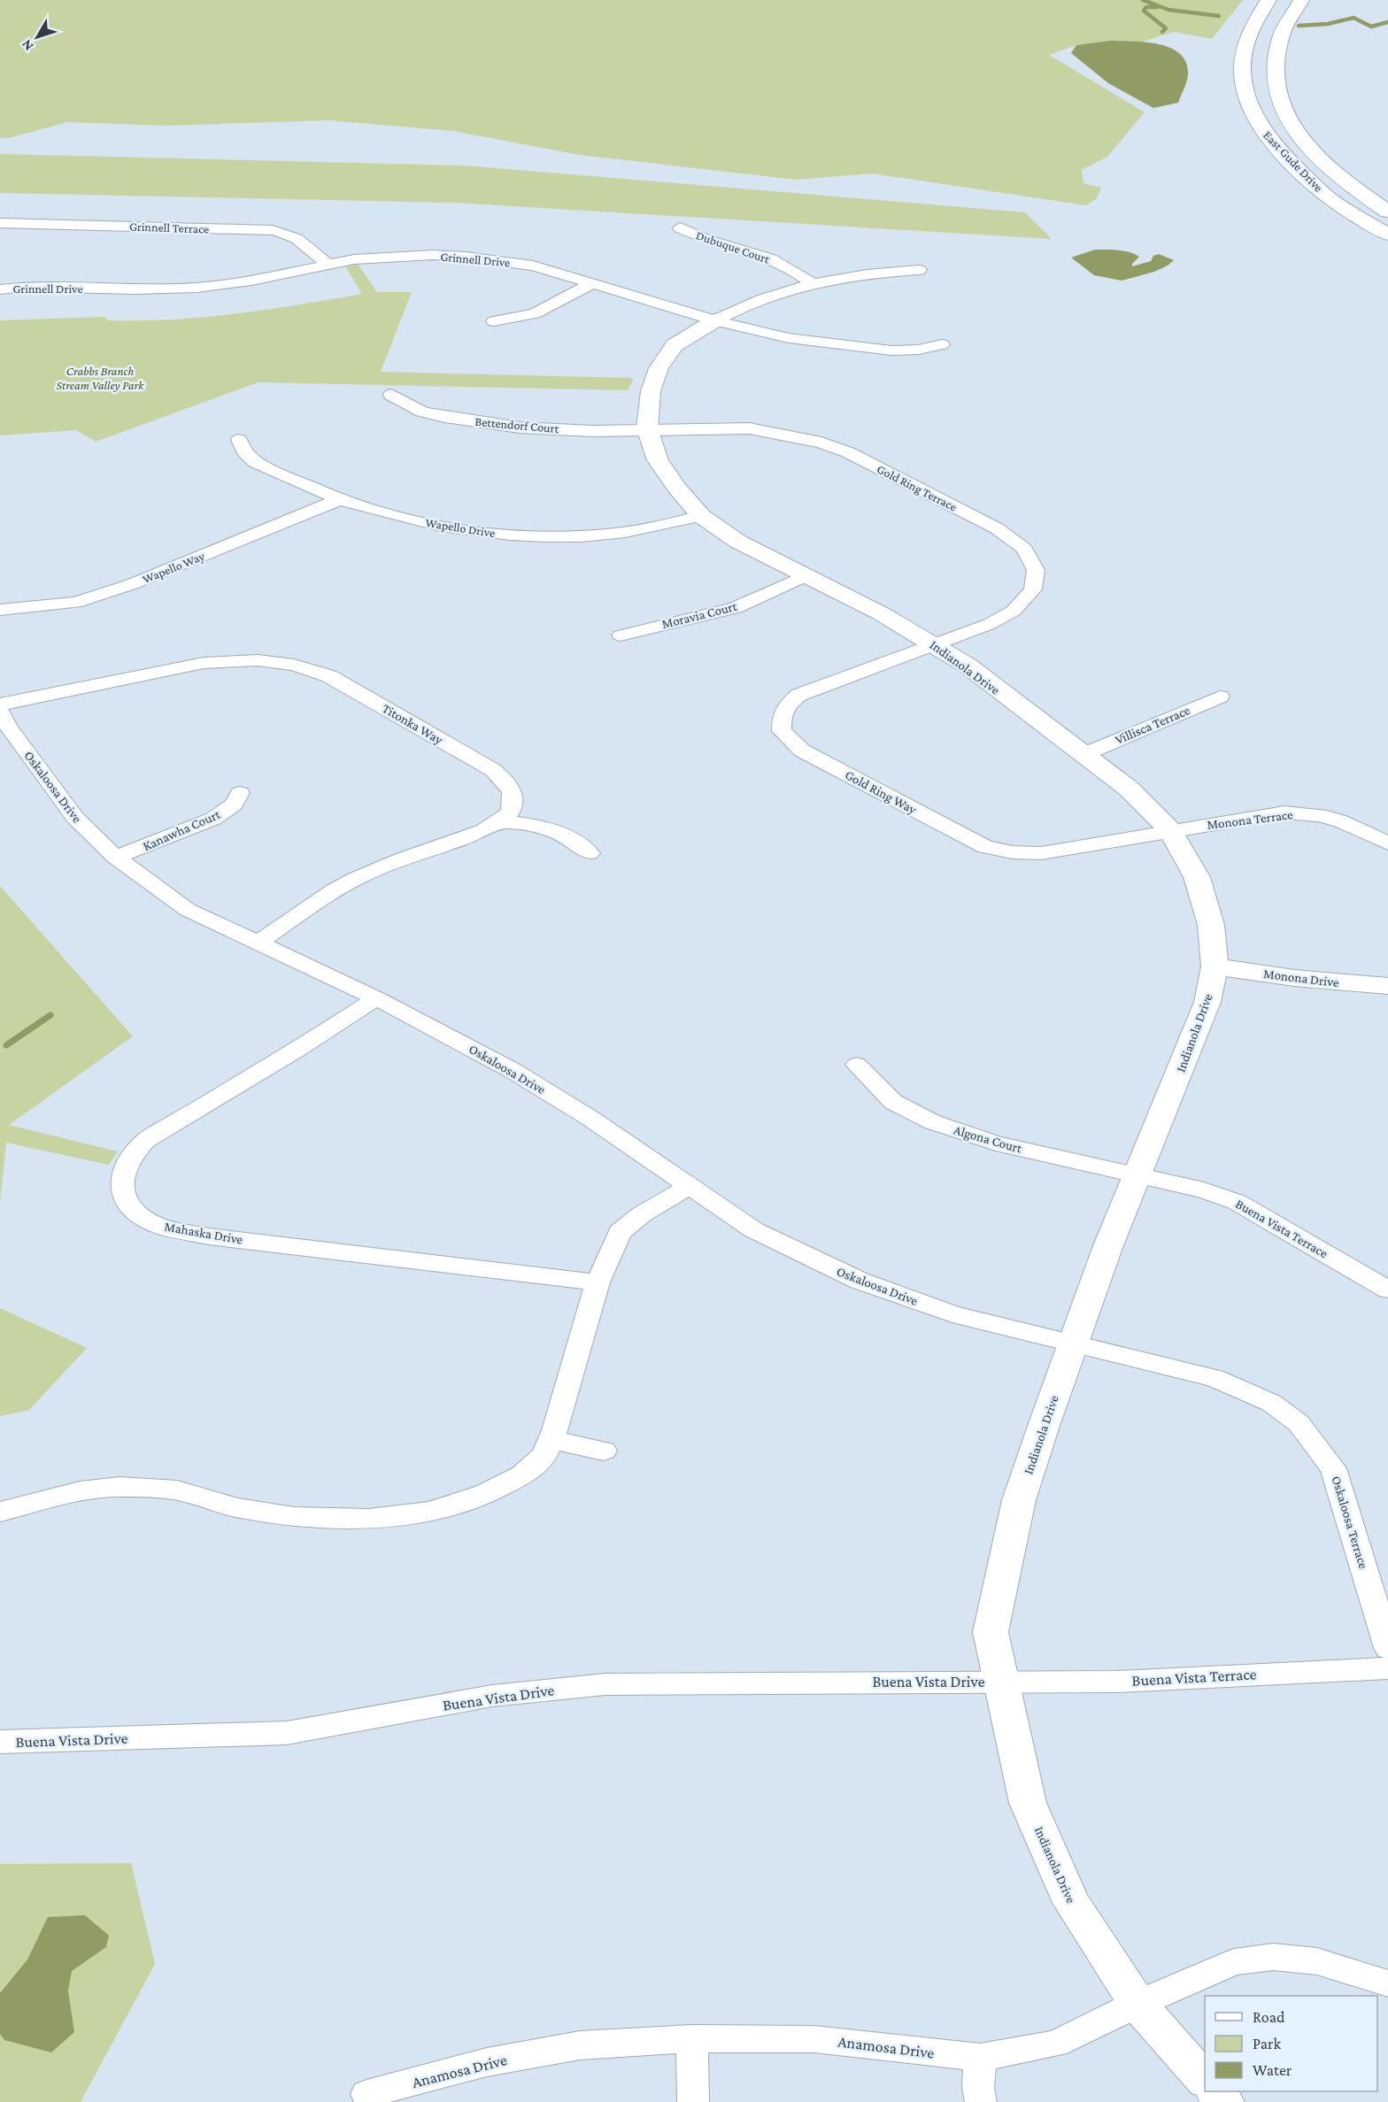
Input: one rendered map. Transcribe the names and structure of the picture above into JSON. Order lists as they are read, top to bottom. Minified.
{"streets":{"main road":["East Gude Drive"],"street":["Grinnell Terrace","Dubuque Court","Grinnell Drive","Bettendorf Court","Gold Ring Terrace","Wapello Drive","Wapello Way","Moravia Court","Indianola Drive","Titonka Way","Villisca Terrace","Oskaloosa Drive","Gold Ring Way","Monona Terrace","Kanawha Court","Monona Drive","Algona Court","Buena Vista Terrace","Mahaska Drive","Oskaloosa Terrace","Buena Vista Drive","Anamosa Drive"]},"crossings":[["Grinnell Terrace","Grinnell Drive"],["Dubuque Court","Indianola Drive"],["Grinnell Drive","Indianola Drive"],["Bettendorf Court","Gold Ring Terrace"],["Bettendorf Court","Indianola Drive"],["Gold Ring Terrace","Indianola Drive"],["Gold Ring Terrace","Gold Ring Way"],["Wapello Drive","Wapello Way"],["Wapello Drive","Indianola Drive"],["Moravia Court","Indianola Drive"],["Indianola Drive","Villisca Terrace"],["Indianola Drive","Oskaloosa Drive"],["Indianola Drive","Gold Ring Way"],["Indianola Drive","Monona Terrace"],["Indianola Drive","Monona Drive"],["Indianola Drive","Algona Court"],["Indianola Drive","Buena Vista Terrace"],["Indianola Drive","Oskaloosa Terrace"],["Indianola Drive","Buena Vista Drive"],["Indianola Drive","Anamosa Drive"],["Oskaloosa Drive","Kanawha Court"],["Oskaloosa Drive","Mahaska Drive"],["Oskaloosa Drive","Oskaloosa Terrace"],["Gold Ring Way","Monona Terrace"],["Algona Court","Buena Vista Terrace"],["Buena Vista Terrace","Buena Vista Drive"]],"parks":["Crabbs Branch Stream Valley Park"],"legend":["Road","Park","Water"],"north":"bottom left"}
